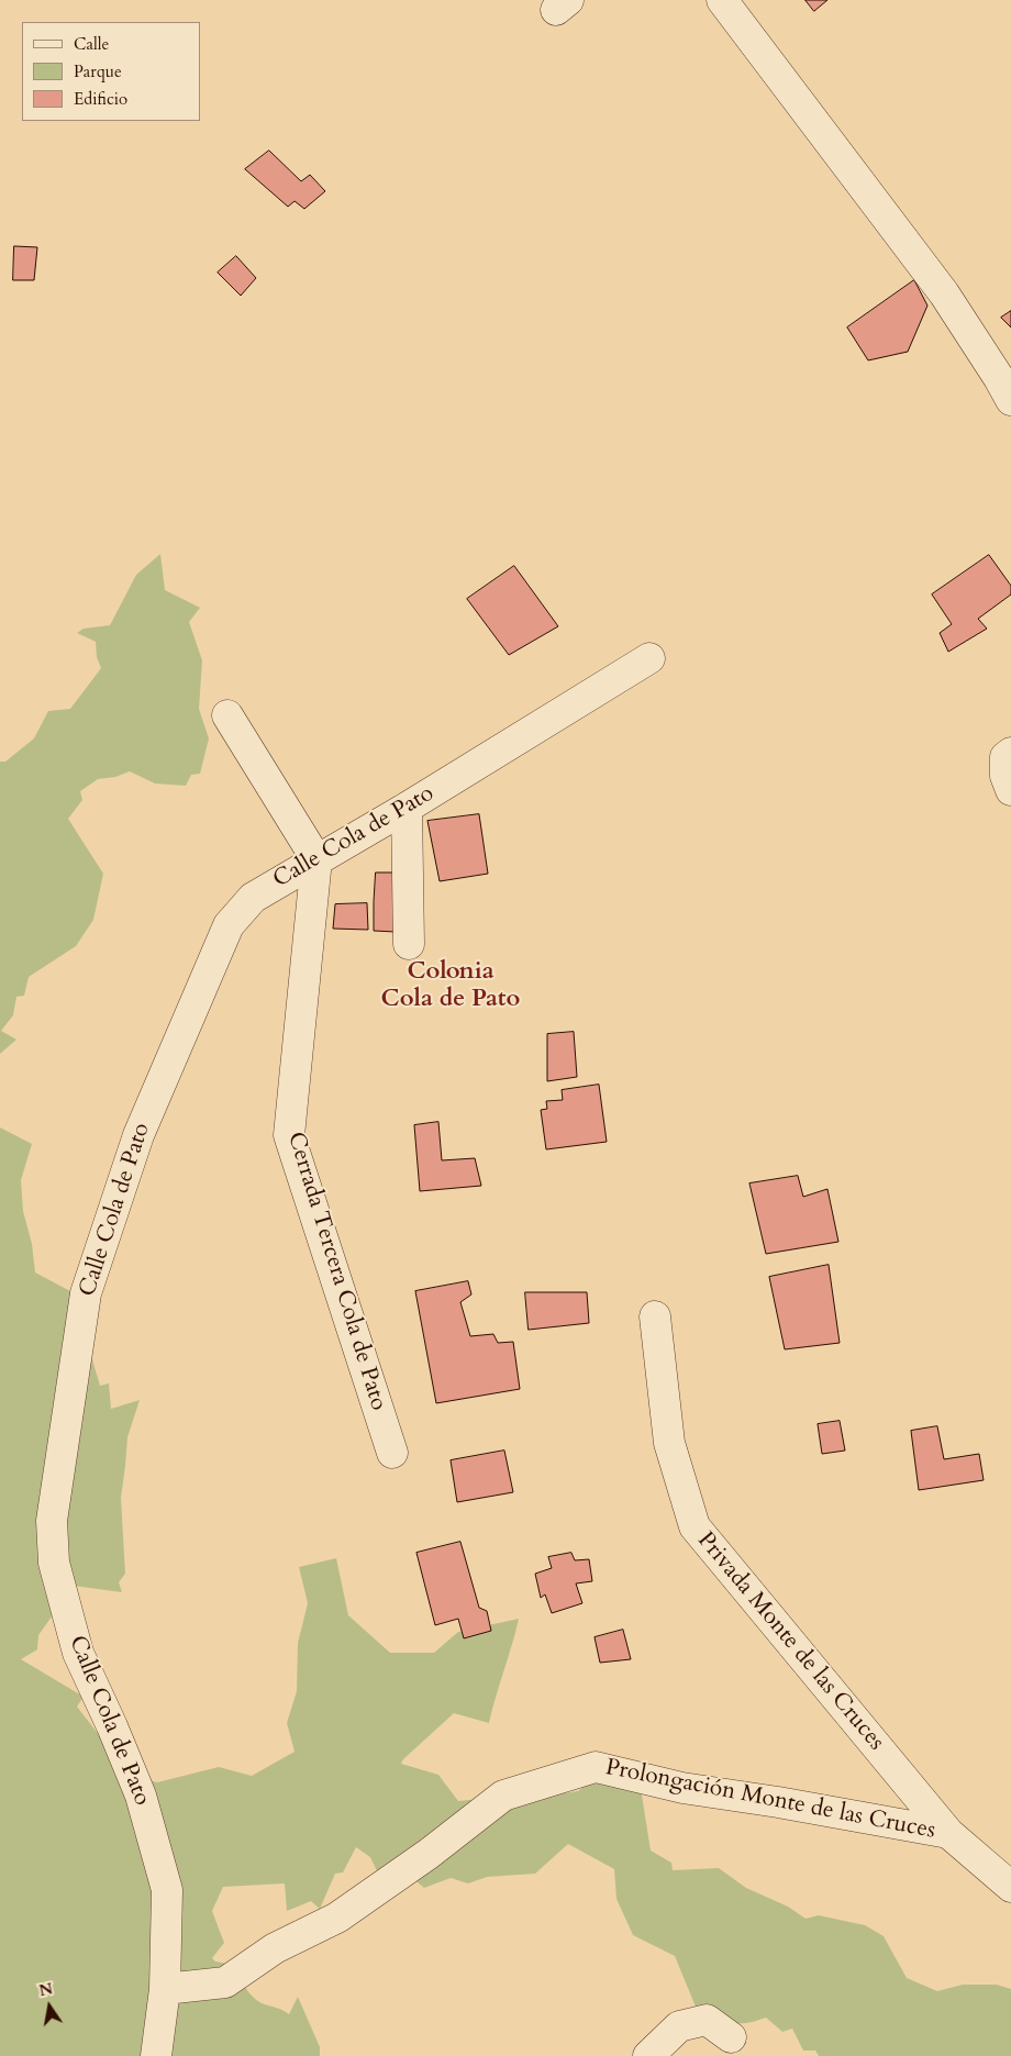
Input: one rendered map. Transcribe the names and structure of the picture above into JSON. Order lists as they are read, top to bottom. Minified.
{"streets":{"street":["Calle Cola de Pato","Cerrada Tercera Cola de Pato","Privada Monte de las Cruces","Prolongación Monte de las Cruces"]},"crossings":[["Calle Cola de Pato","Cerrada Tercera Cola de Pato"],["Calle Cola de Pato","Prolongación Monte de las Cruces"],["Privada Monte de las Cruces","Prolongación Monte de las Cruces"]],"districts":["Colonia Cola de Pato"],"legend":["Calle","Parque","Edificio"],"north":"top"}
